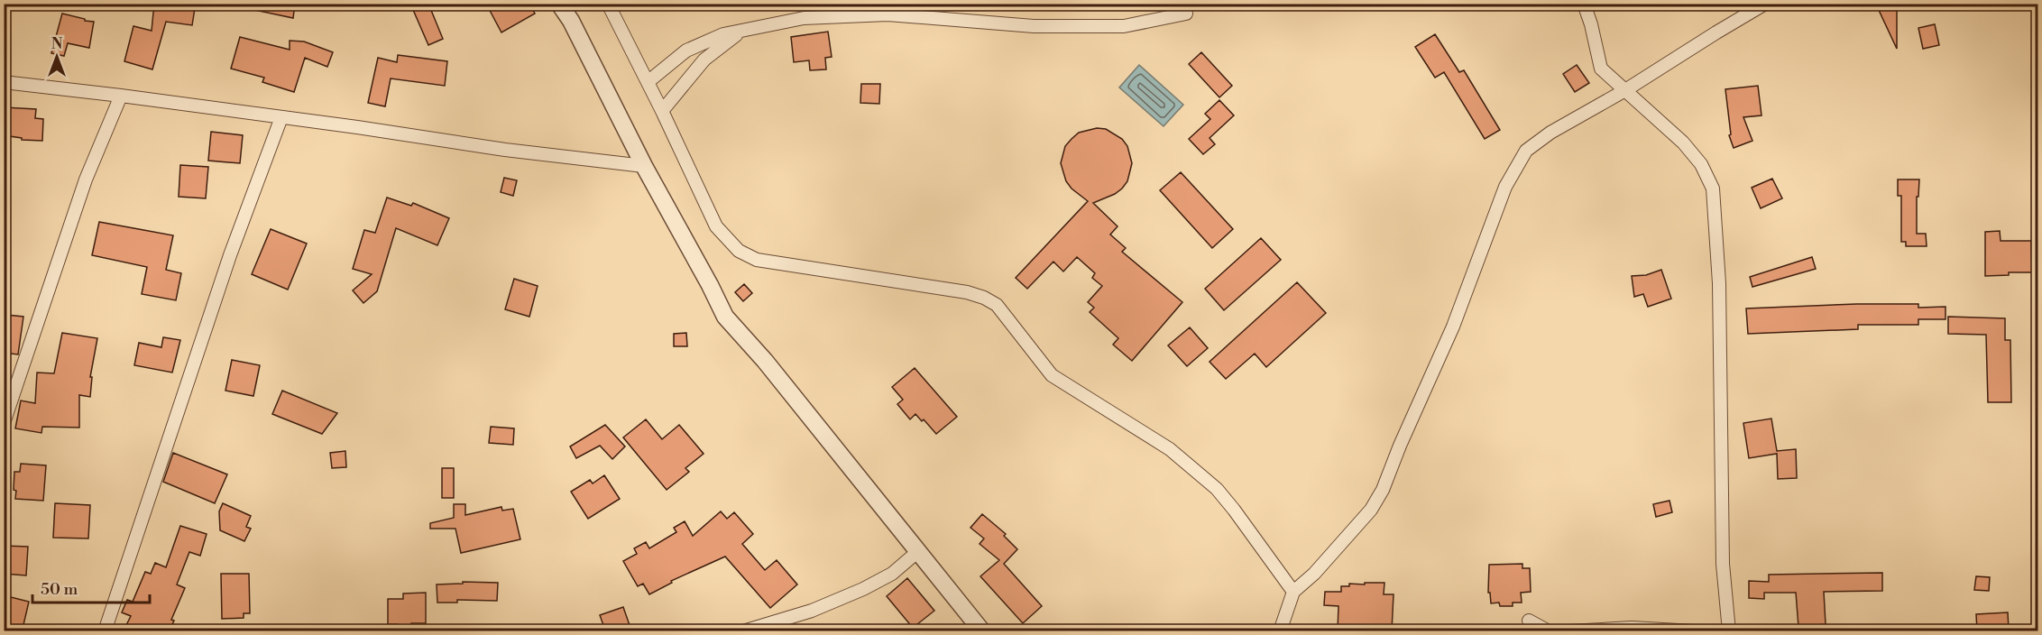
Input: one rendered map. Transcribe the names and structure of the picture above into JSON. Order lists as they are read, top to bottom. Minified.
{"scale_bar":"50 m","north":"top"}
